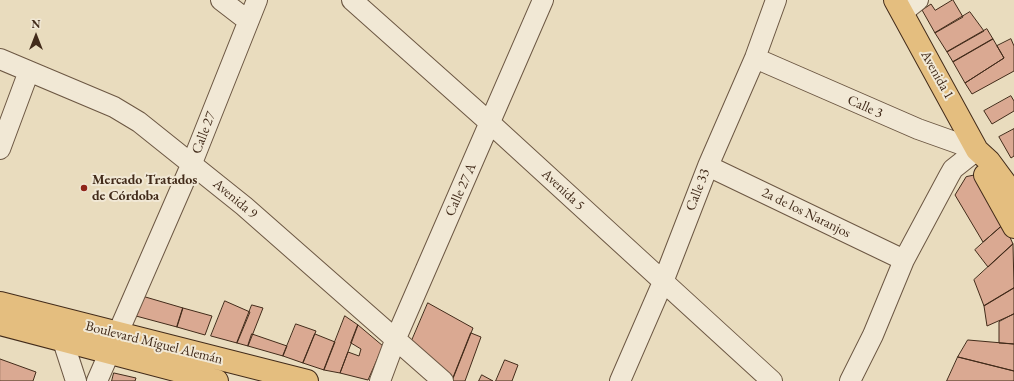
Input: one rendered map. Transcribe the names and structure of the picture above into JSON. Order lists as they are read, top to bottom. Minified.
{"streets":{"main road":["Avenida 1","Boulevard Miguel Alemán"],"street":["Calle 3","Calle 27","Calle 27 A","Avenida 5","Calle 33","Avenida 9","2a de los Naranjos"]},"crossings":[["Avenida 1","Calle 3"],["Calle 3","Calle 33"],["Calle 27","Avenida 9"],["Calle 27","Boulevard Miguel Alemán"],["Calle 27 A","Avenida 5"],["Calle 27 A","Avenida 9"],["Avenida 5","Calle 33"],["Calle 33","2a de los Naranjos"]],"places":["Mercado Tratados de Córdoba"],"north":"top"}
